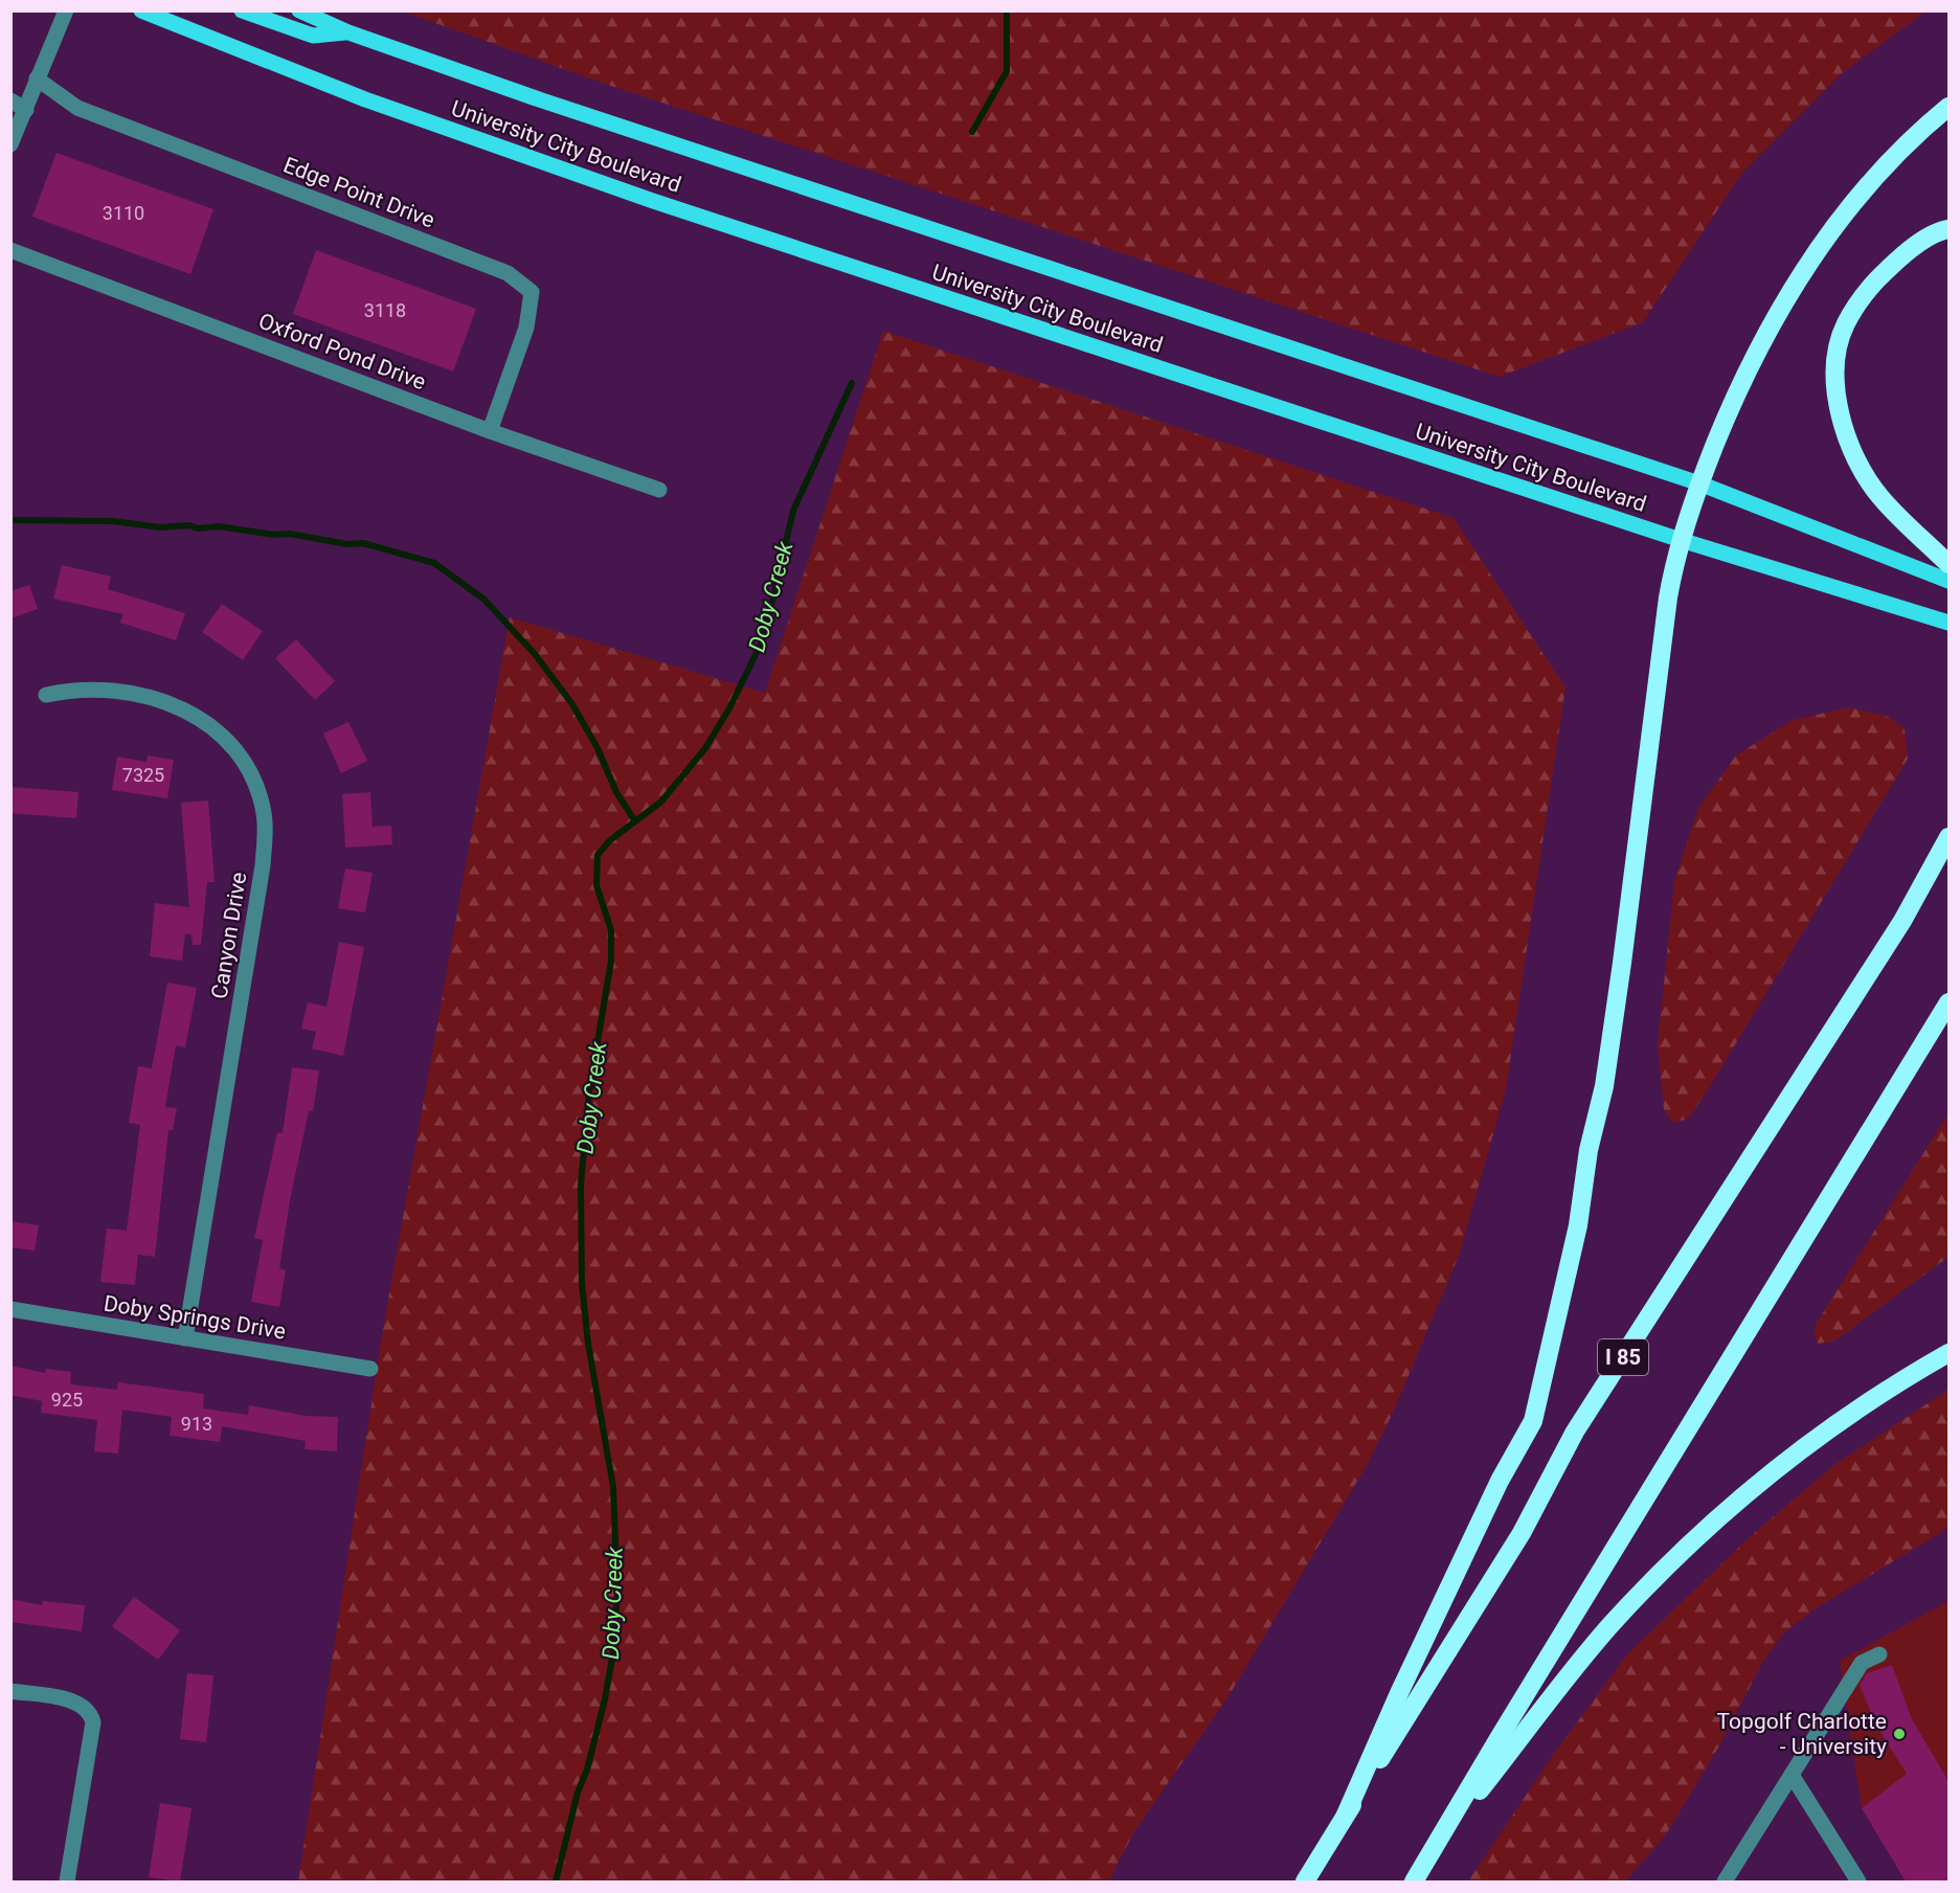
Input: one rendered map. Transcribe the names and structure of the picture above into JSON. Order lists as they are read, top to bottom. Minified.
{"streets":{"highway":["I 85"],"main road":["University City Boulevard"],"street":["Edge Point Drive","Oxford Pond Drive","Canyon Drive","Doby Springs Drive"]},"crossings":[["Edge Point Drive","Oxford Pond Drive"],["Canyon Drive","Doby Springs Drive"]],"water":["Doby Creek"],"places":["Topgolf Charlotte - University"],"house_numbers":["3110","3118","7325","925","913"]}
